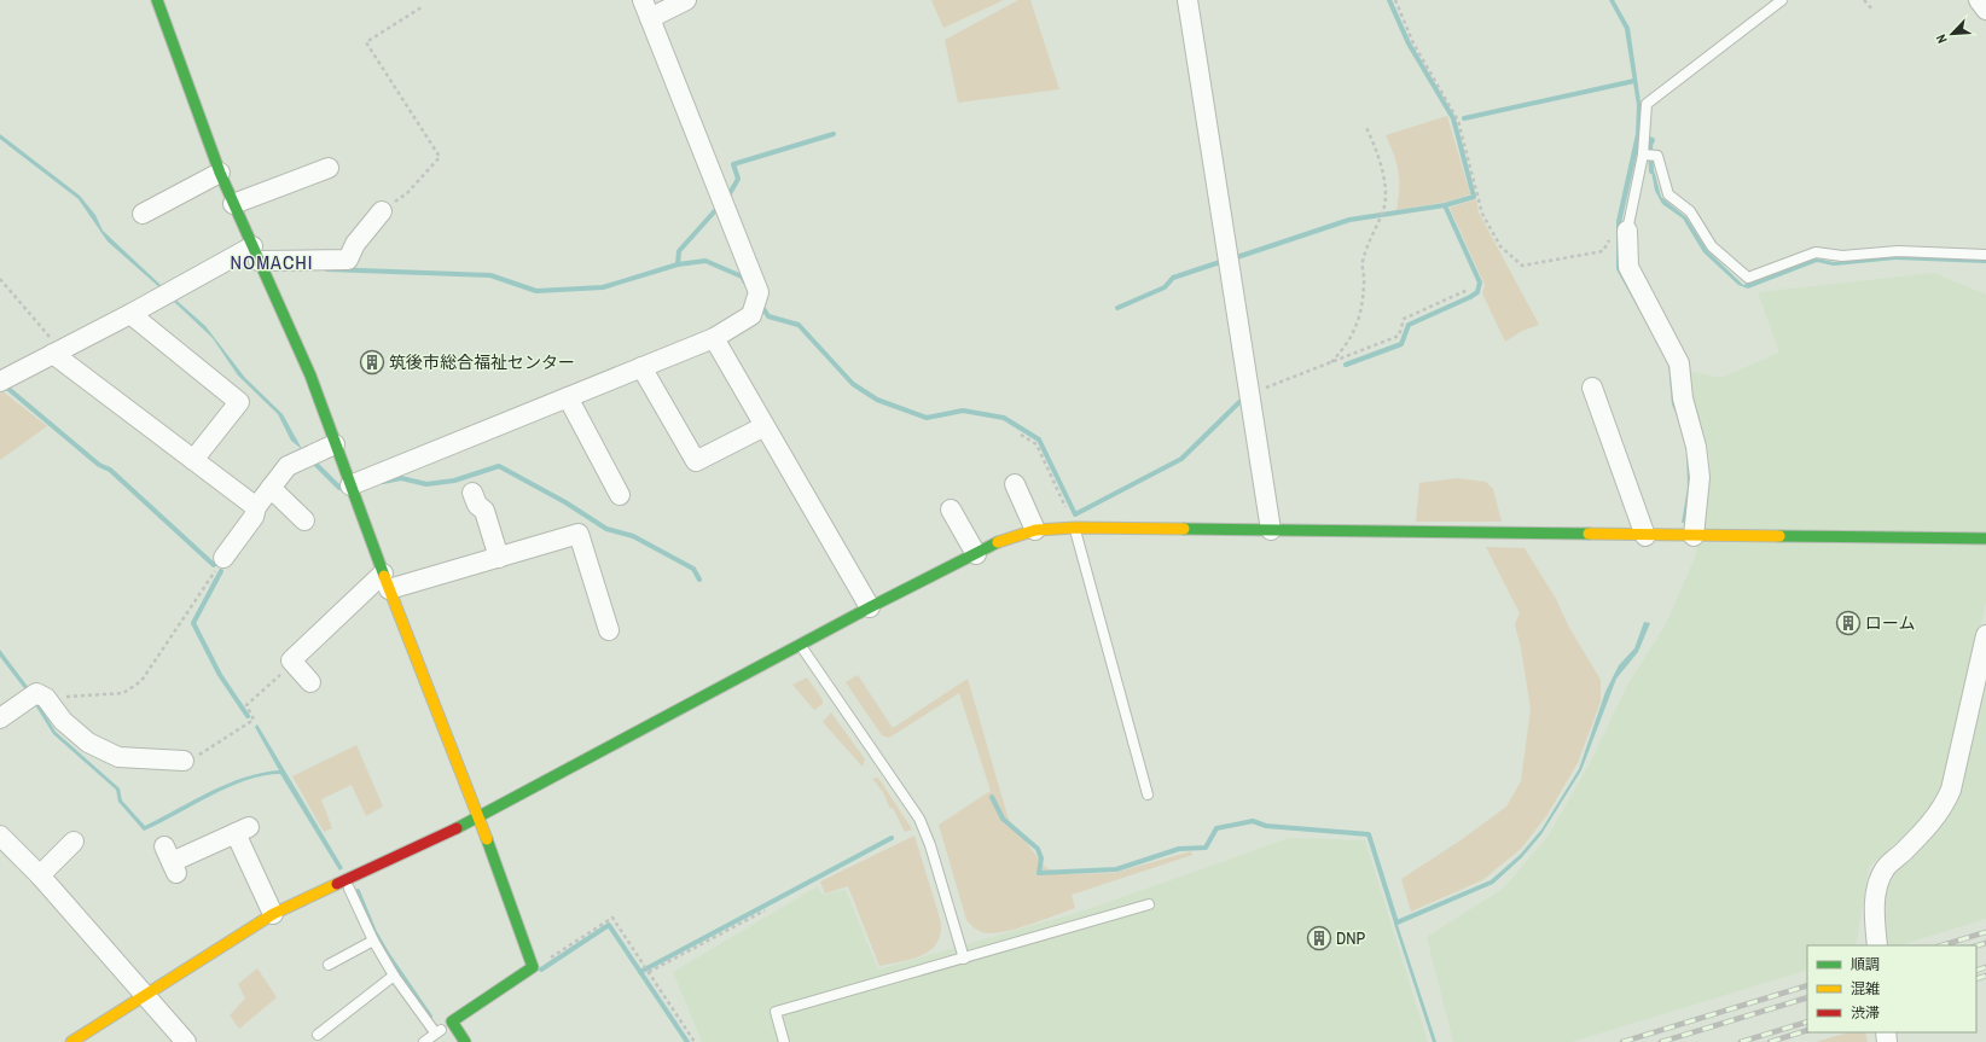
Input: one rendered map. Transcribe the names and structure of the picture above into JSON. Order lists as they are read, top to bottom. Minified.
{"districts":["NOMACHI"],"places":{"building":["筑後市総合福祉センター","ローム","DNP"]},"legend":["順調","混雑","渋滞"],"north":"bottom left"}
